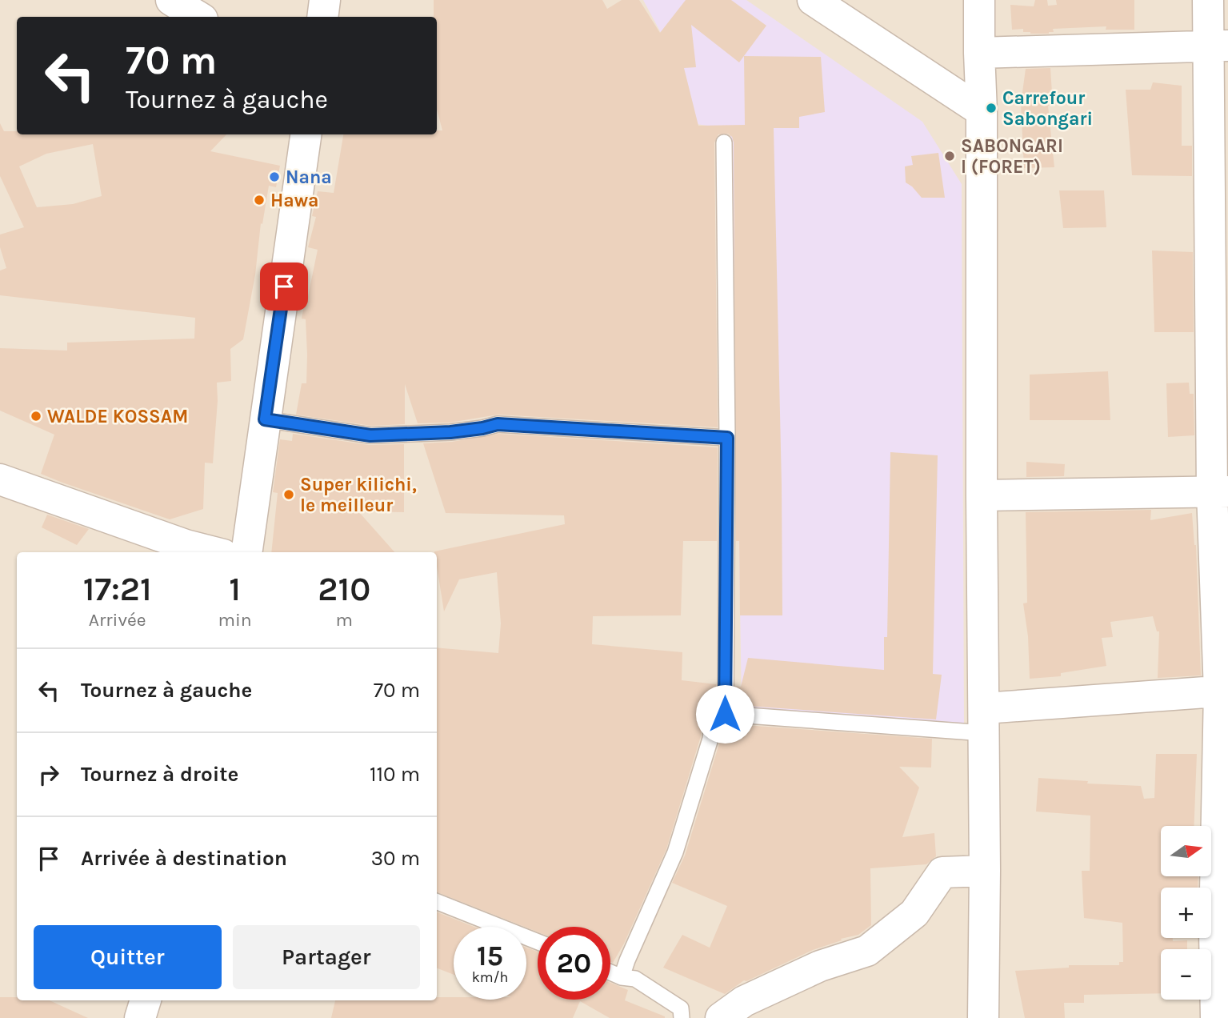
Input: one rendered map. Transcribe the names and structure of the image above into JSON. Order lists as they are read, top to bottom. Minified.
{"places":["Carrefour Sabongari","SABONGARI I (FORET)","Nana","Hawa","WALDE KOSSAM","Super kilichi, le meilleur"],"north":"right","page":{"turn":["70 m","Tournez à gauche"],"eta":["17:21","Arrivée","1","min","210","m"],"list":[{"name":"Tournez à gauche","value":"70 m"},{"name":"Tournez à droite","value":"110 m"},{"name":"Arrivée à destination","value":"30 m"}],"map_buttons":["+","−"],"buttons":["Quitter","Partager"],"speed":"15 km/h","limit":"20"}}
